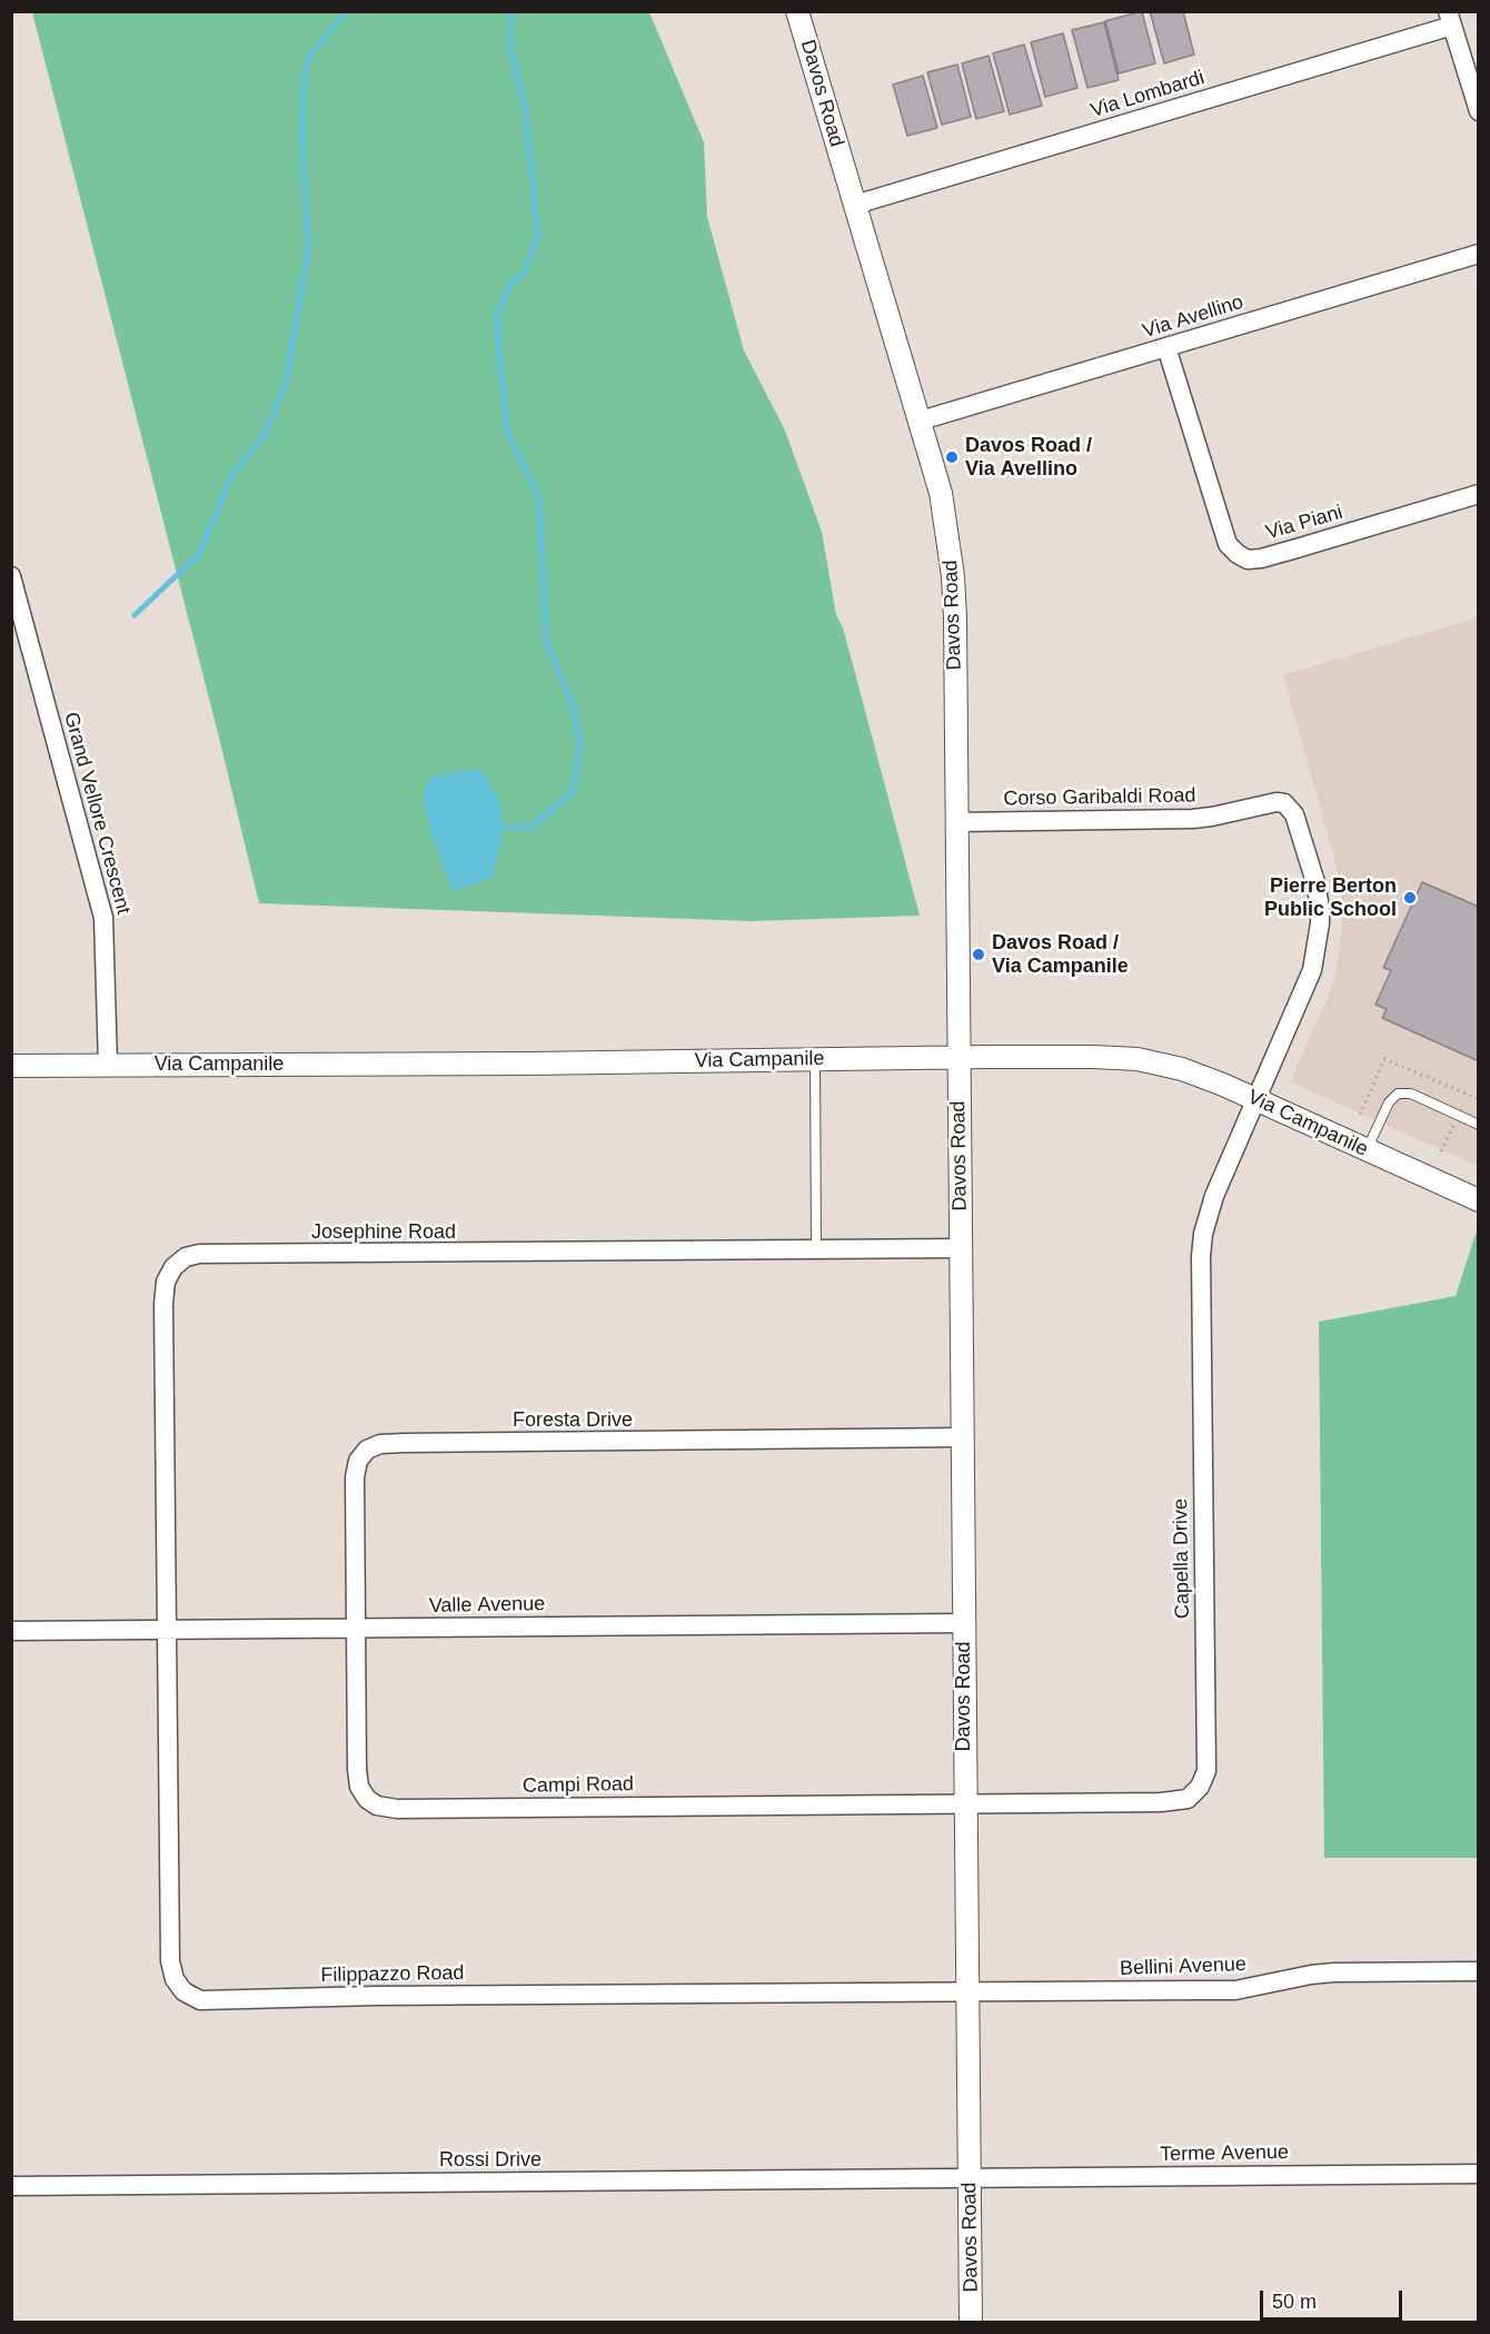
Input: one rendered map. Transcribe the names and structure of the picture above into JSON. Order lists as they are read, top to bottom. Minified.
{"streets":{"street":["Davos Road","Via Lombardi","Via Avellino","Via Piani","Corso Garibaldi Road","Grand Vellore Crescent","Via Campanile","Josephine Road","Foresta Drive","Capella Drive","Valle Avenue","Campi Road","Bellini Avenue","Filippazzo Road","Terme Avenue","Rossi Drive"]},"crossings":[["Davos Road","Via Lombardi"],["Davos Road","Via Avellino"],["Davos Road","Corso Garibaldi Road"],["Davos Road","Via Campanile"],["Davos Road","Josephine Road"],["Davos Road","Foresta Drive"],["Davos Road","Capella Drive"],["Davos Road","Valle Avenue"],["Davos Road","Campi Road"],["Davos Road","Bellini Avenue"],["Davos Road","Filippazzo Road"],["Davos Road","Terme Avenue"],["Davos Road","Rossi Drive"],["Via Avellino","Via Piani"],["Corso Garibaldi Road","Via Campanile"],["Corso Garibaldi Road","Capella Drive"],["Grand Vellore Crescent","Via Campanile"],["Via Campanile","Capella Drive"],["Josephine Road","Valle Avenue"],["Josephine Road","Filippazzo Road"],["Foresta Drive","Valle Avenue"],["Foresta Drive","Campi Road"],["Capella Drive","Campi Road"],["Valle Avenue","Campi Road"],["Valle Avenue","Filippazzo Road"],["Bellini Avenue","Filippazzo Road"],["Terme Avenue","Rossi Drive"]],"places":["Davos Road / Via Avellino","Pierre Berton Public School","Davos Road / Via Campanile"],"scale_bar":"50 m"}
